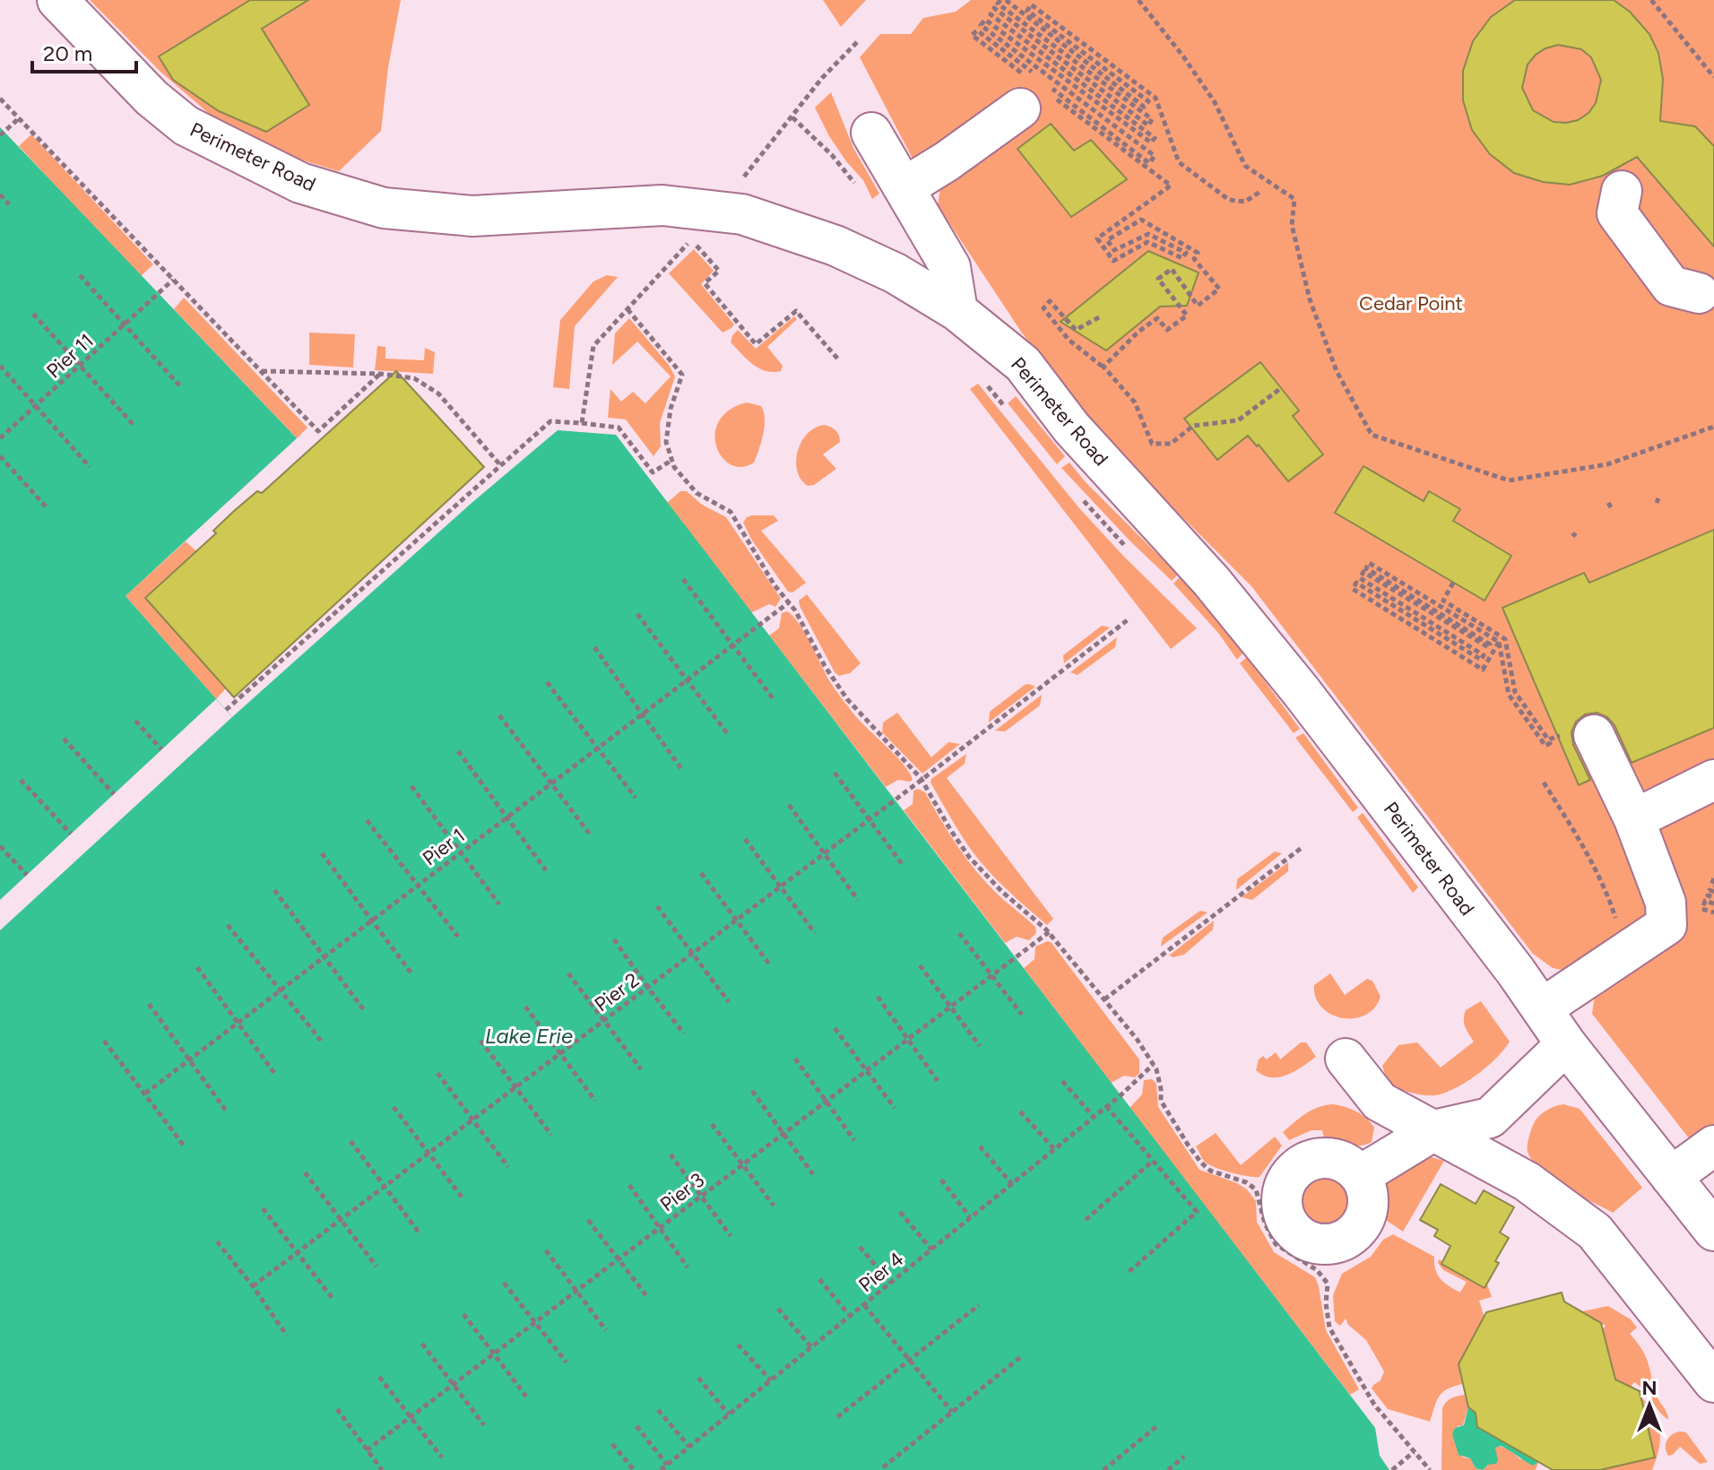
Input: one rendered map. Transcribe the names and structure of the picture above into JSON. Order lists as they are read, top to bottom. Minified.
{"streets":{"street":["Perimeter Road"],"path":["Pier 11","Pier 1","Pier 2","Pier 3","Pier 4"]},"water":["Lake Erie"],"parks":["Cedar Point"],"scale_bar":"20 m","north":"top"}
